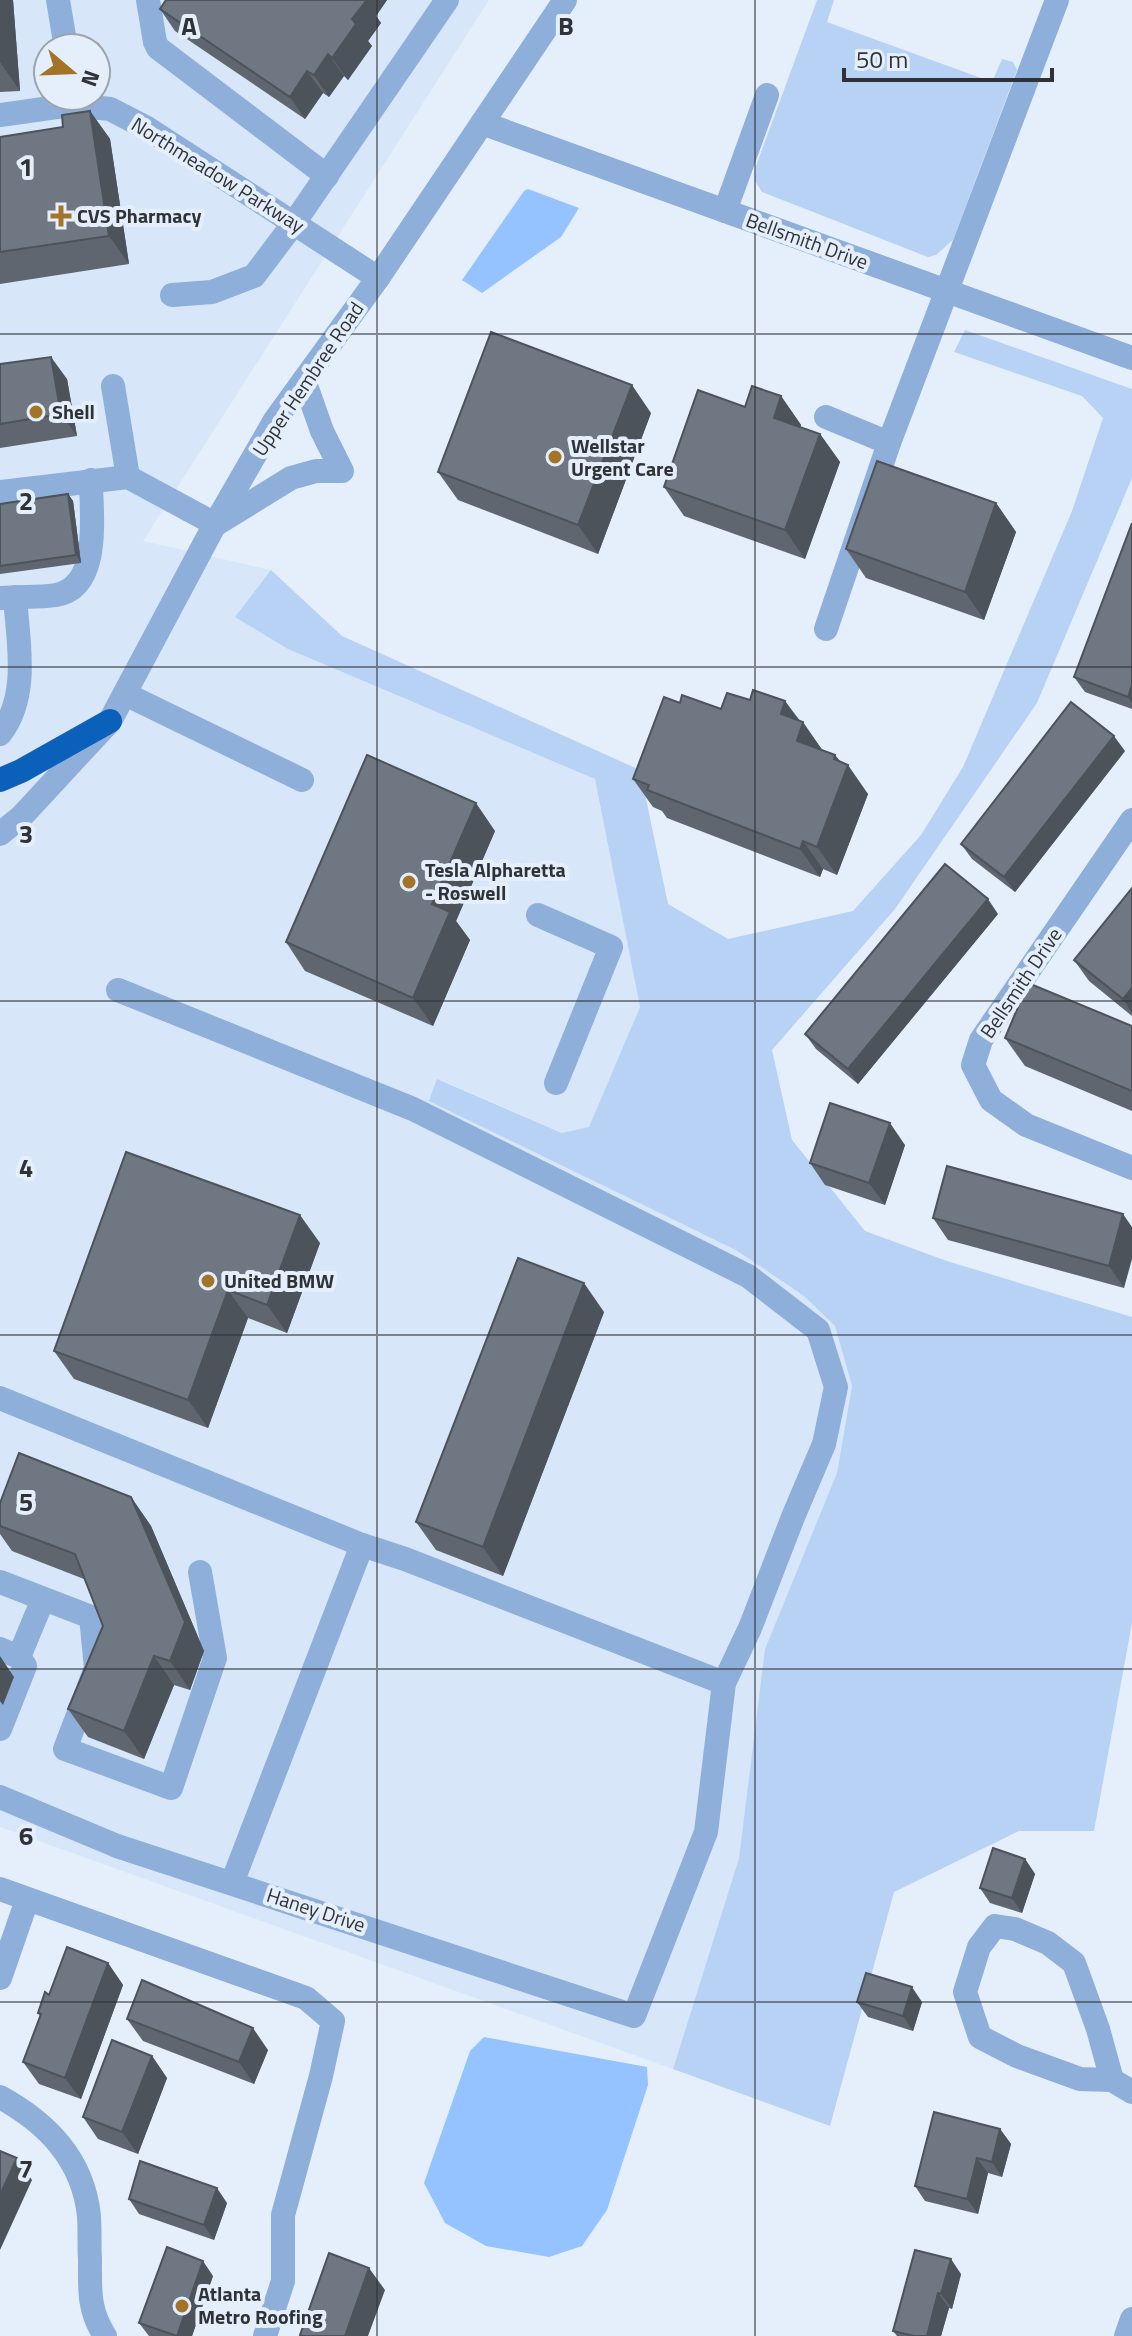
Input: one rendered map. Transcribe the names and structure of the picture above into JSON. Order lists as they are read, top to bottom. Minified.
{"streets":{"street":["Northmeadow Parkway","Bellsmith Drive","Upper Hembree Road","Haney Drive"]},"crossings":[["Northmeadow Parkway","Upper Hembree Road"],["Bellsmith Drive","Upper Hembree Road"]],"places":{"health":["CVS Pharmacy"],"other":["Shell","Wellstar Urgent Care","Tesla Alpharetta - Roswell","United BMW","Atlanta Metro Roofing"]},"scale_bar":"50 m","north":"right","grid":{"columns":["A","B"],"rows":["1","2","3","4","5","6","7"]}}
